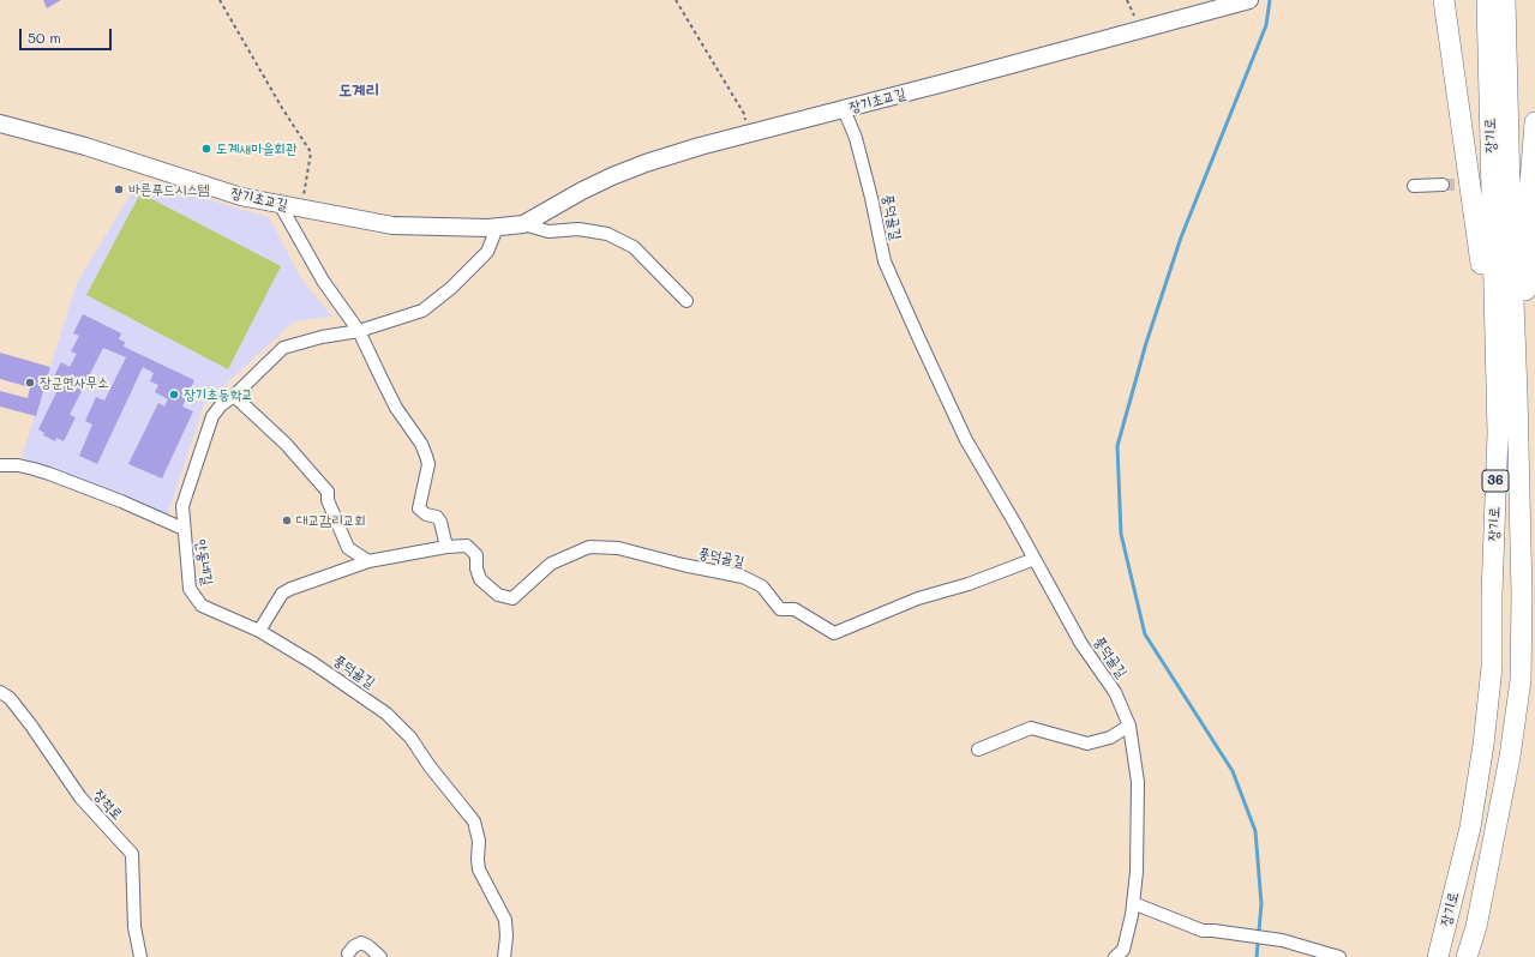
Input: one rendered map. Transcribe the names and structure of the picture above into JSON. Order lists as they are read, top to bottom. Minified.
{"streets":{"highway":["장기로","36"],"main road":["장기초교길"],"street":["풍덕골길","안동네길","장척로"]},"crossings":[["장기초교길","풍덕골길"],["풍덕골길","안동네길"]],"districts":["도계리"],"places":["도계새마을회관","바른푸드시스템","장군면사무소","장기초등학교","대교감리교회"],"scale_bar":"50 m"}
